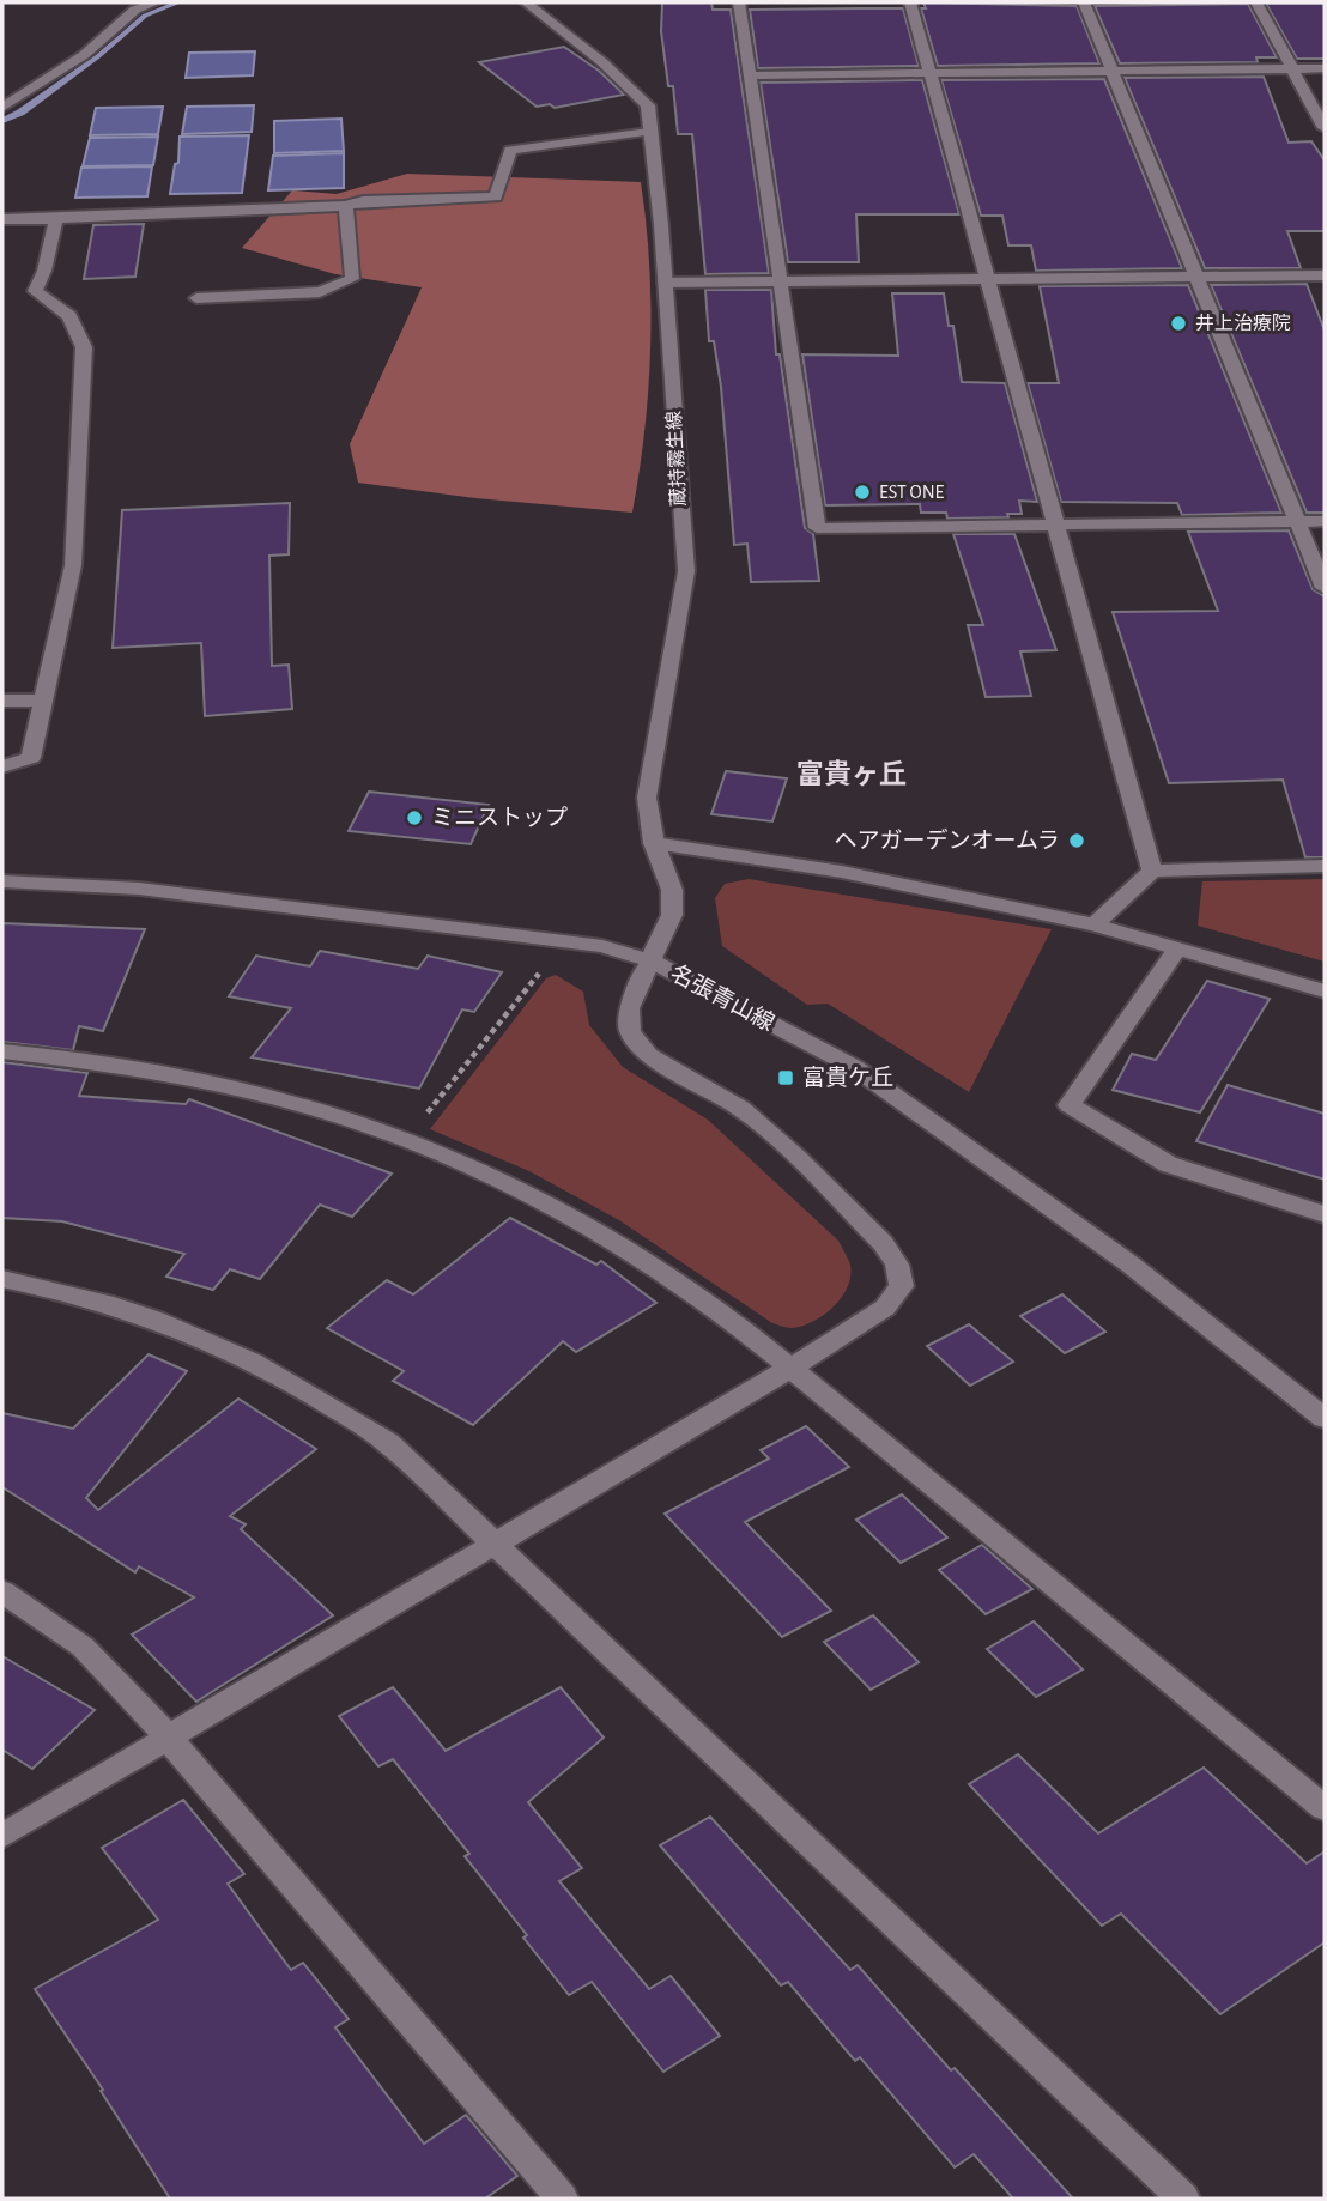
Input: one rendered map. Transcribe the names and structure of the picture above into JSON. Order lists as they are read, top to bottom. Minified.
{"streets":{"street":["蔵持霧生線","名張青山線"]},"crossings":[["蔵持霧生線","名張青山線"]],"districts":["富貴ヶ丘"],"places":{"other":["井上治療院","EST ONE","ミニストップ","ヘアガーデンオームラ"],"transit":["富貴ケ丘"]}}
